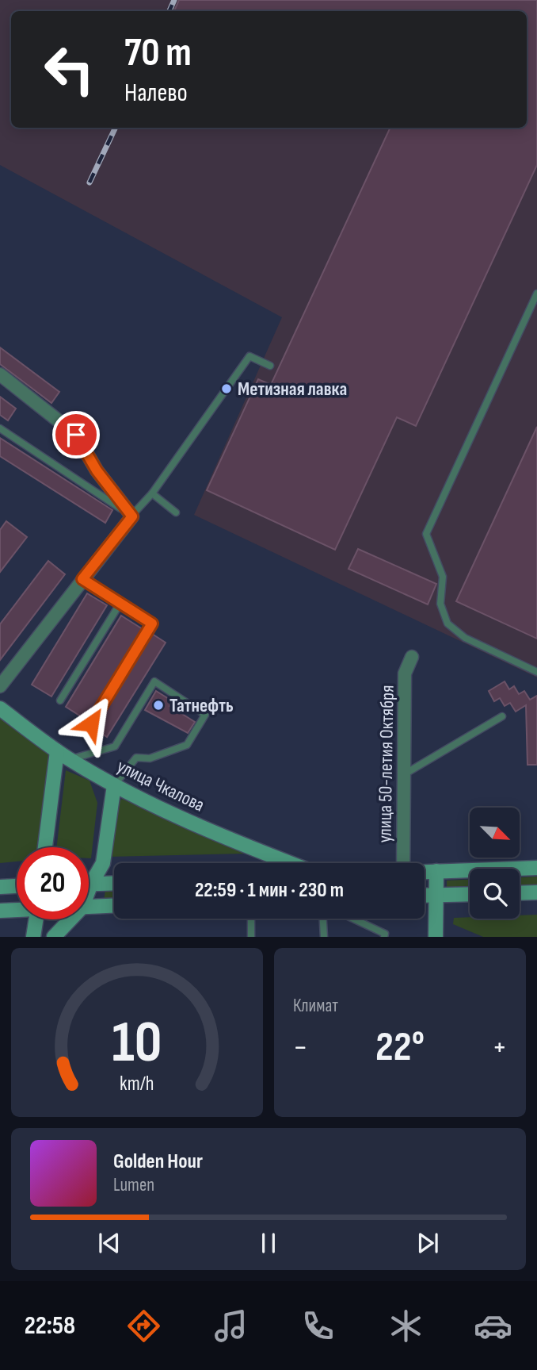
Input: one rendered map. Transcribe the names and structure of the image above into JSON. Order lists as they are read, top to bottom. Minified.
{"streets":{"street":["улица 50-летия Октября","улица Чкалова"]},"places":["Метизная лавка","Татнефть"],"north":"bottom right","page":{"turn":["70 m","Налево"],"limit":"20","trip":"22:59 · 1 мин · 230 m","tile":"Климат","heat":["−","22°","+"],"song":["Golden Hour","Lumen"],"tabs":"22:58","gauge":["10","km/h"]}}
